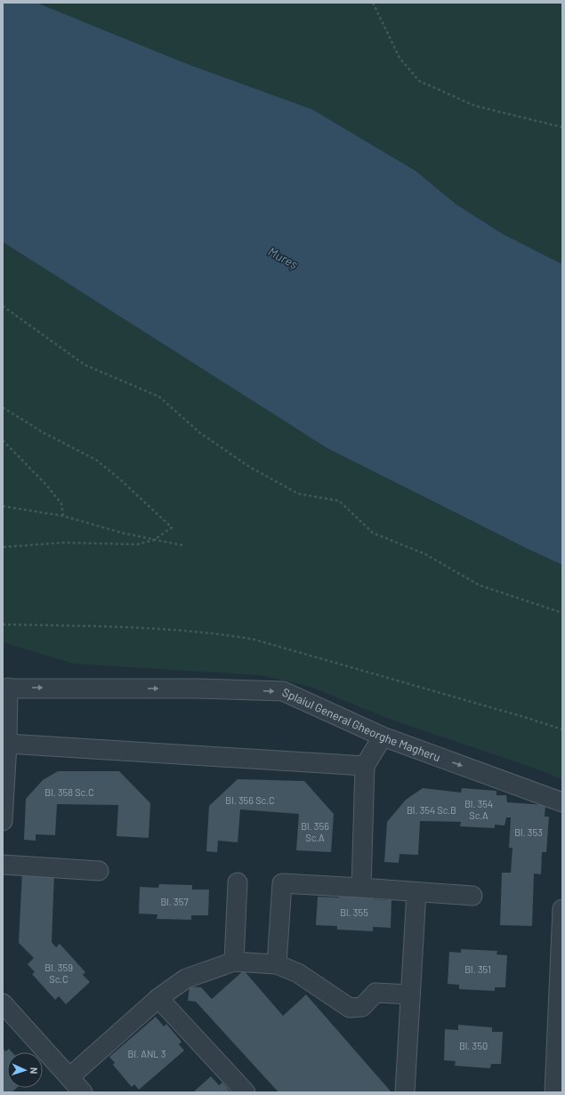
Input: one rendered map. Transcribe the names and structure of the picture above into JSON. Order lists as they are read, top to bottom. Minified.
{"streets":{"street":["Splaiul General Gheorghe Magheru"]},"water":["Mureș"],"house_numbers":["Bl. 358 Sc.C","Bl. 356 Sc.C","Bl. 354 Sc.A","Bl. 354 Sc.B","Bl. 356 Sc.A","Bl. 353","Bl. 357","Bl. 355","Bl. 359 Sc.C","Bl. 351","Bl. 350","Bl. ANL 3"],"north":"right"}
